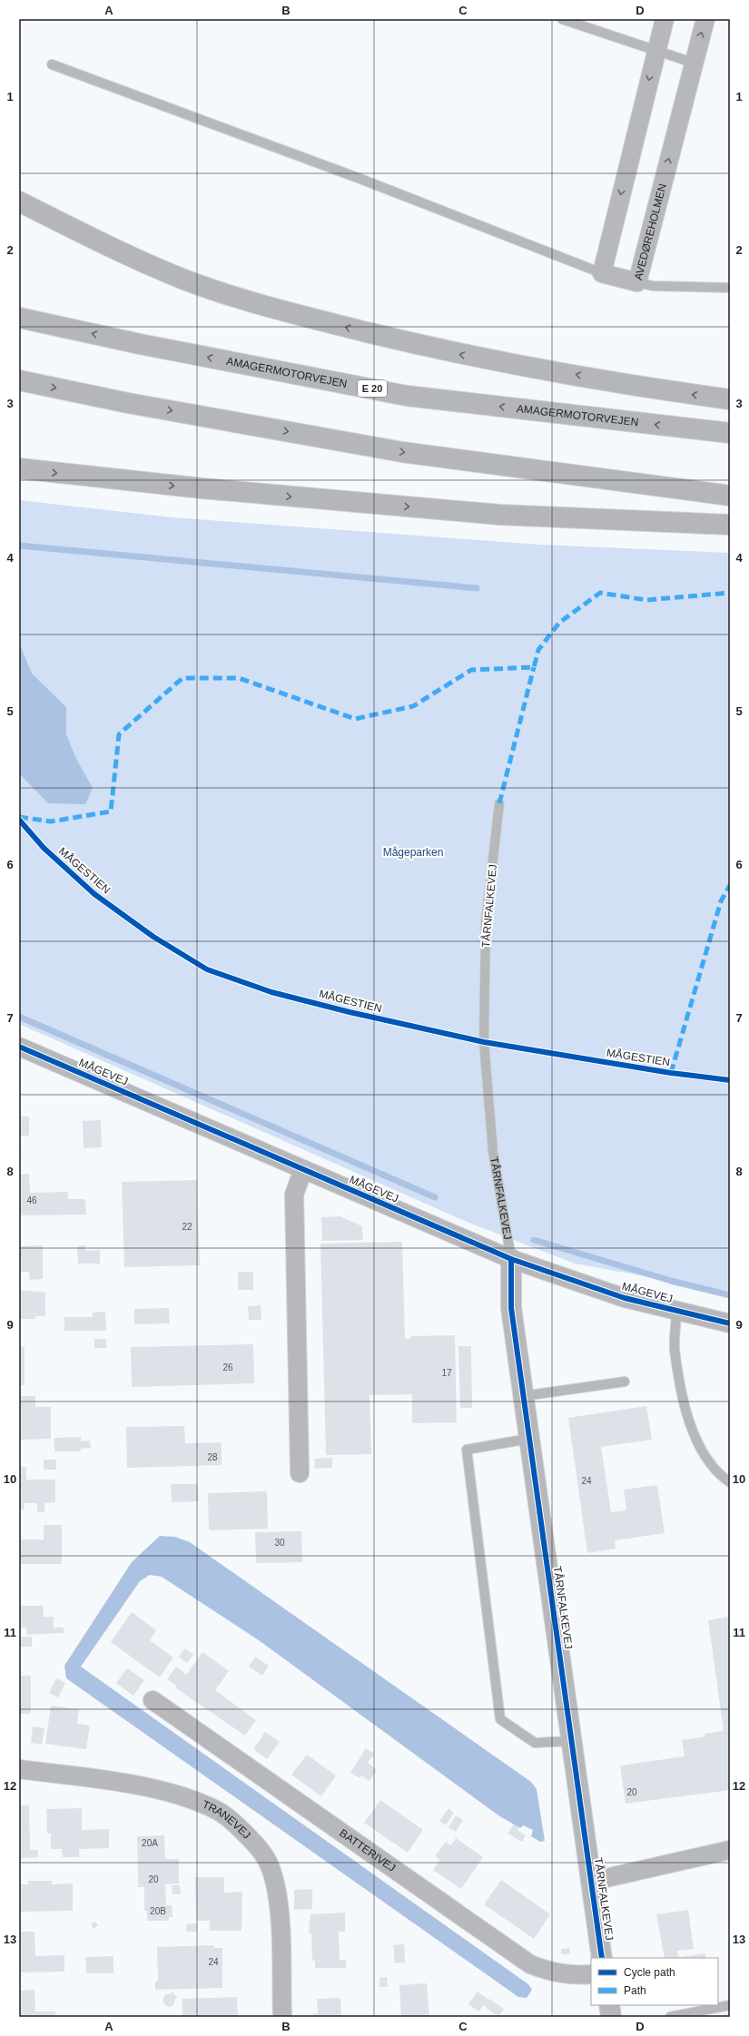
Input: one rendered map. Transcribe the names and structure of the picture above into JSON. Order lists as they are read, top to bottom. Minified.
{"streets":{"highway":["AMAGERMOTORVEJEN","E 20"],"street":["AVEDØREHOLMEN","TÅRNFALKEVEJ","MÅGEVEJ","TRANEVEJ","BATTERIVEJ"],"cycle path":["MÅGESTIEN"]},"crossings":[["TÅRNFALKEVEJ","MÅGEVEJ"]],"parks":["Mågeparken"],"house_numbers":["46","22","26","17","28","24","30","20","20A","20","20B","24"],"legend":["Cycle path","Path"],"grid":{"columns":["A","B","C","D"],"rows":["1","2","3","4","5","6","7","8","9","10","11","12","13"]}}
